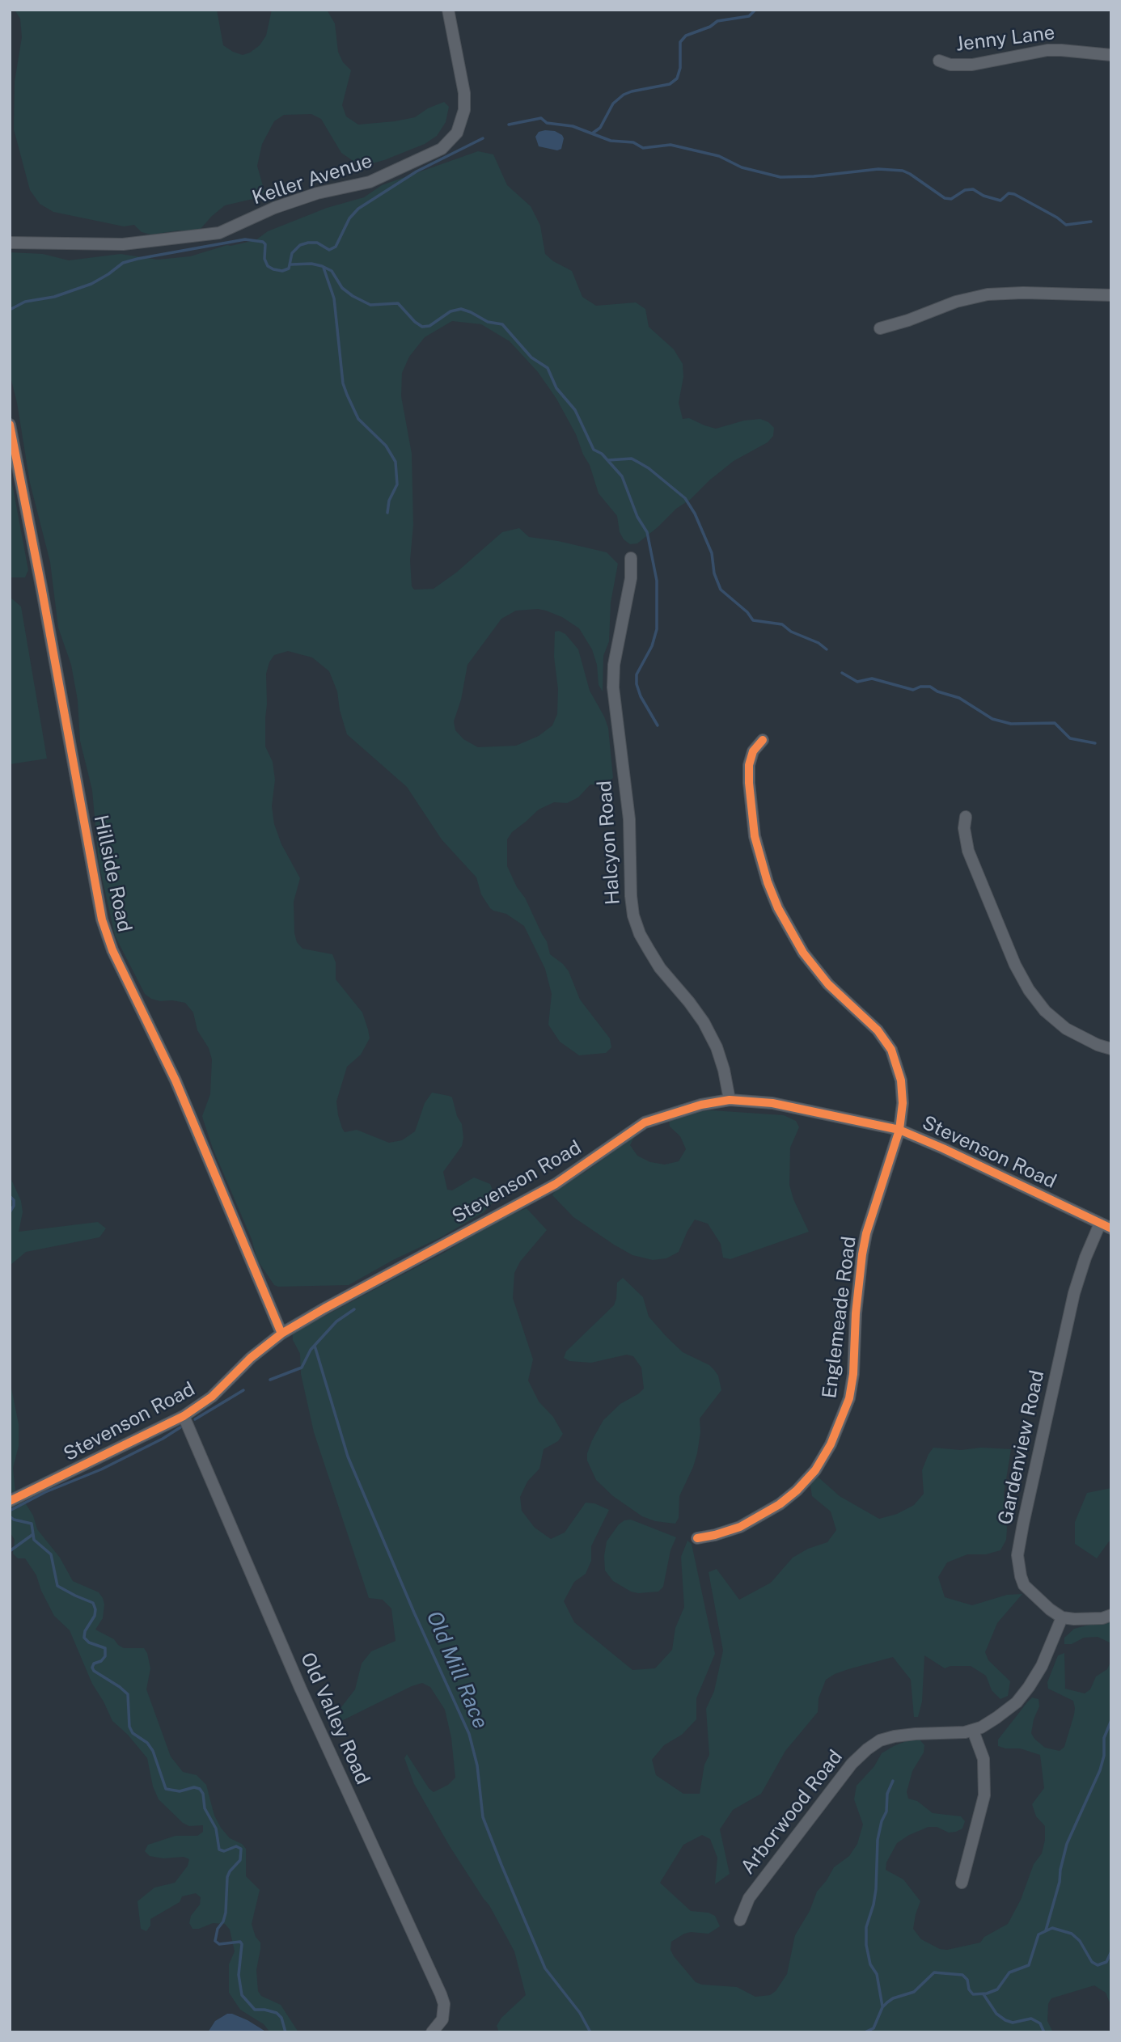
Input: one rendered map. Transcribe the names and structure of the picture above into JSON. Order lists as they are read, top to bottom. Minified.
{"streets":{"street":["Jenny Lane","Keller Avenue","Halcyon Road","Hillside Road","Stevenson Road","Englemeade Road","Gardenview Road","Old Valley Road","Arborwood Road"]},"crossings":[["Halcyon Road","Stevenson Road"],["Hillside Road","Stevenson Road"],["Stevenson Road","Englemeade Road"],["Stevenson Road","Gardenview Road"],["Stevenson Road","Old Valley Road"],["Gardenview Road","Arborwood Road"]],"water":["Old Mill Race"]}
